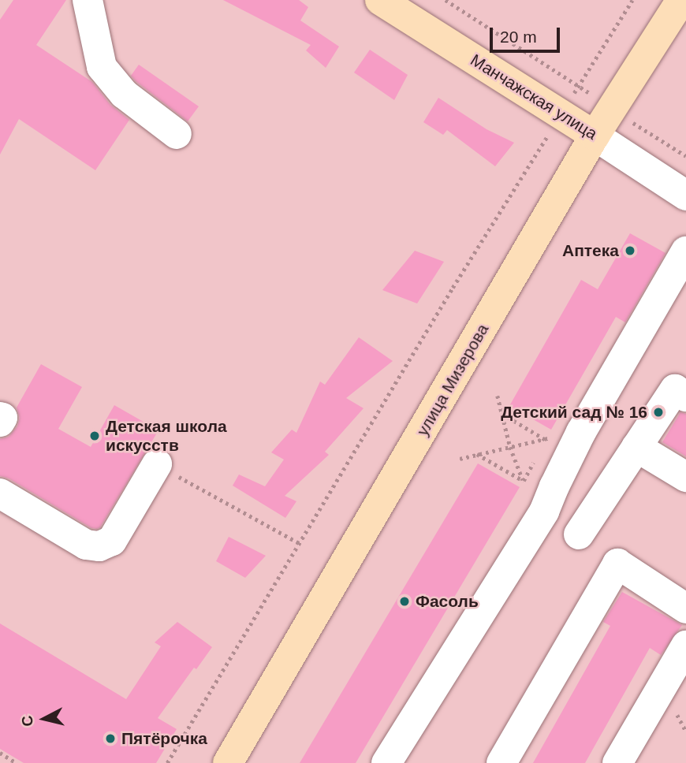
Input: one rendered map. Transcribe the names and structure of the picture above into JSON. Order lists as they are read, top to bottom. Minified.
{"streets":{"main road":["Манчажская улица","улица Мизерова"]},"crossings":[["Манчажская улица","улица Мизерова"]],"places":["Аптека","Детский сад № 16","Детская школа искусств","Фасоль","Пятёрочка"],"scale_bar":"20 m","north":"left"}
